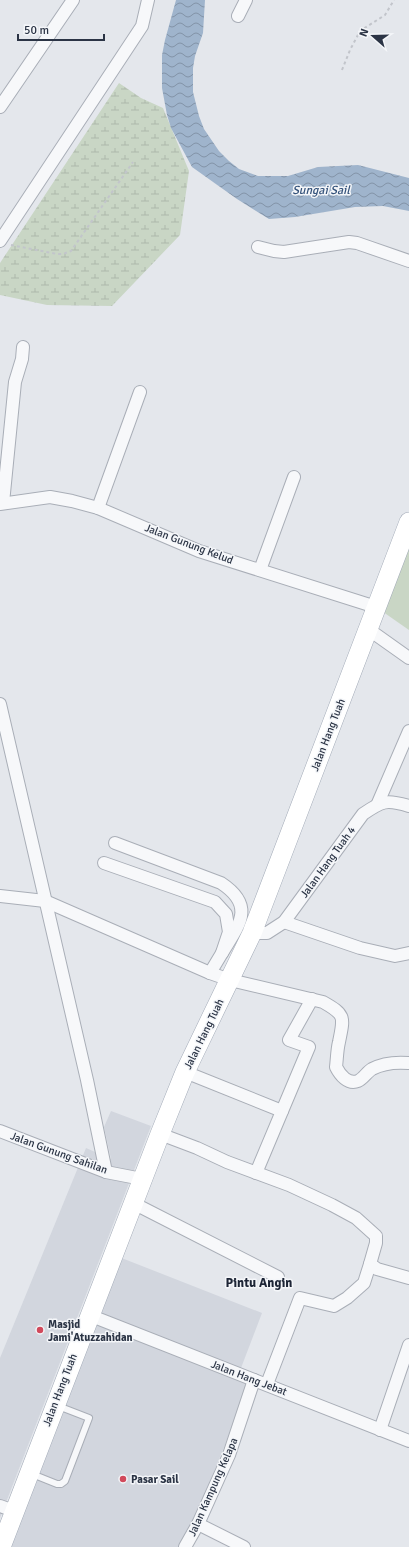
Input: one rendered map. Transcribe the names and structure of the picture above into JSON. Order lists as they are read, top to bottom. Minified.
{"streets":{"main road":["Jalan Hang Tuah"],"street":["Jalan Gunung Kelud","Jalan Hang Tuah 4","Jalan Gunung Sahilan","Jalan Hang Jebat","Jalan Kampung Kelapa"]},"crossings":[["Jalan Gunung Kelud","Jalan Hang Tuah"],["Jalan Hang Tuah","Jalan Hang Tuah 4"],["Jalan Hang Tuah","Jalan Gunung Sahilan"],["Jalan Hang Tuah","Jalan Hang Jebat"],["Jalan Hang Jebat","Jalan Kampung Kelapa"]],"districts":["Pintu Angin"],"water":["Sungai Sail"],"places":["Masjid Jami'Atuzzahidan","Pasar Sail"],"scale_bar":"50 m","north":"left"}
